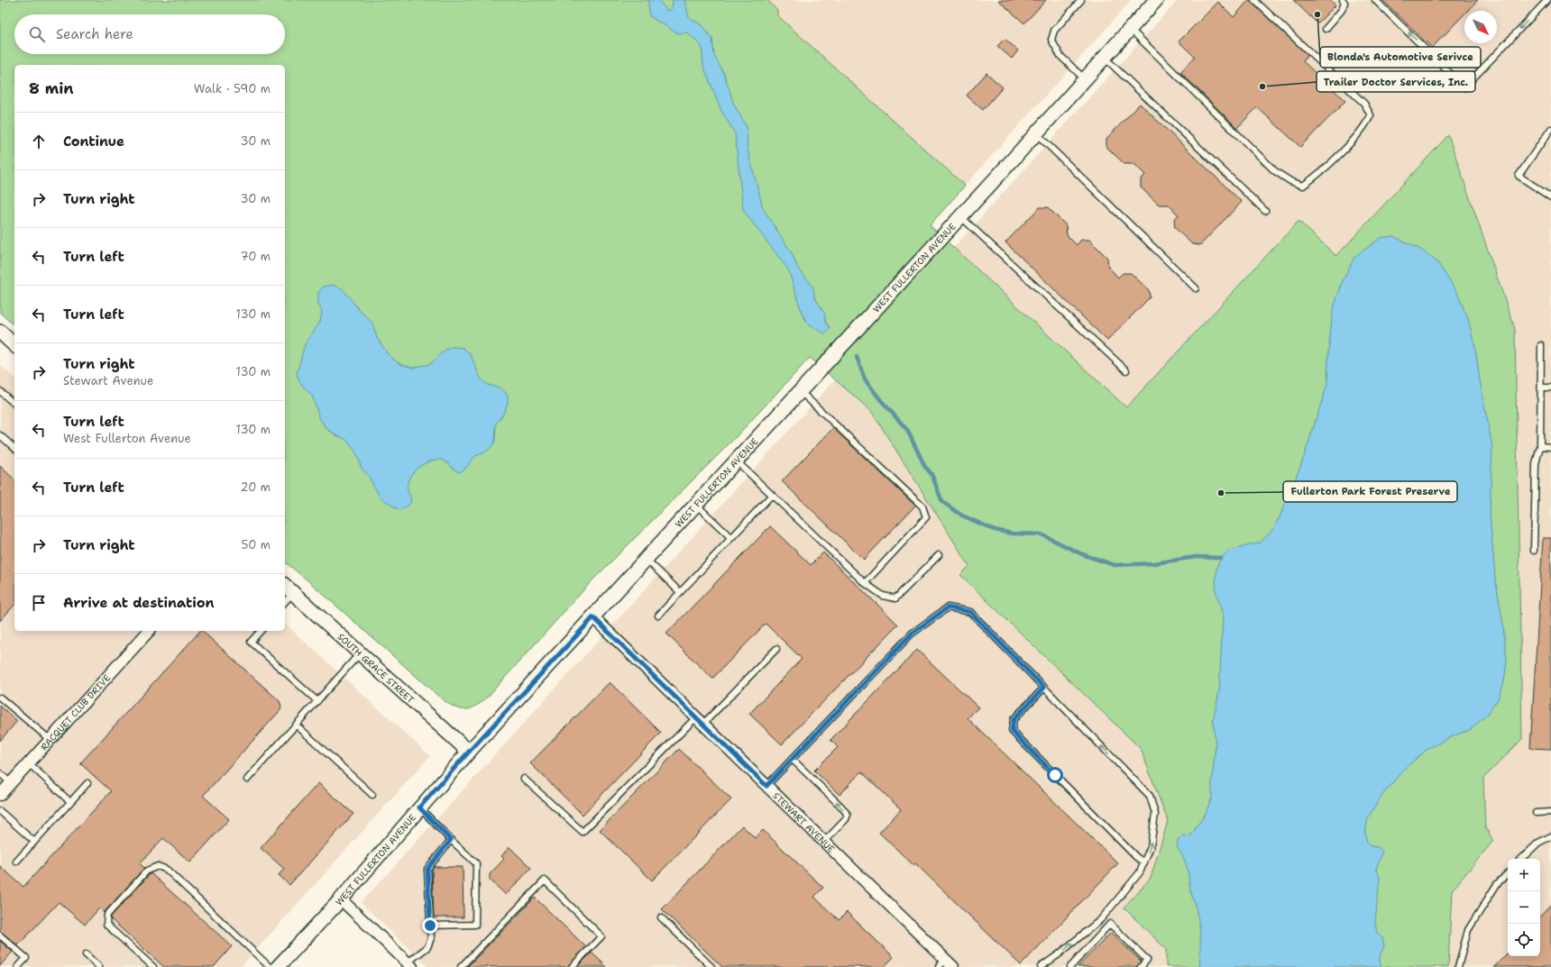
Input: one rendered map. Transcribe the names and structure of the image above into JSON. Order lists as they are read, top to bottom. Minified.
{"streets":{"street":["WEST FULLERTON AVENUE","SOUTH GRACE STREET","RACQUET CLUB DRIVE","STEWART AVENUE"]},"crossings":[["WEST FULLERTON AVENUE","SOUTH GRACE STREET"],["WEST FULLERTON AVENUE","STEWART AVENUE"]],"places":["Blonda's Automotive Serivce","Trailer Doctor Services, Inc.","Fullerton Park Forest Preserve"],"north":"bottom right","page":{"search":"Search here","heading":["8 min","Walk · 590 m"],"list":[["Continue","30 m"],["Turn right","30 m"],["Turn left","70 m"],["Turn left","130 m"],["Turn right","Stewart Avenue","130 m"],["Turn left","West Fullerton Avenue","130 m"],["Turn left","20 m"],["Turn right","50 m"],"Arrive at destination"],"map_buttons":["+","−"]}}
